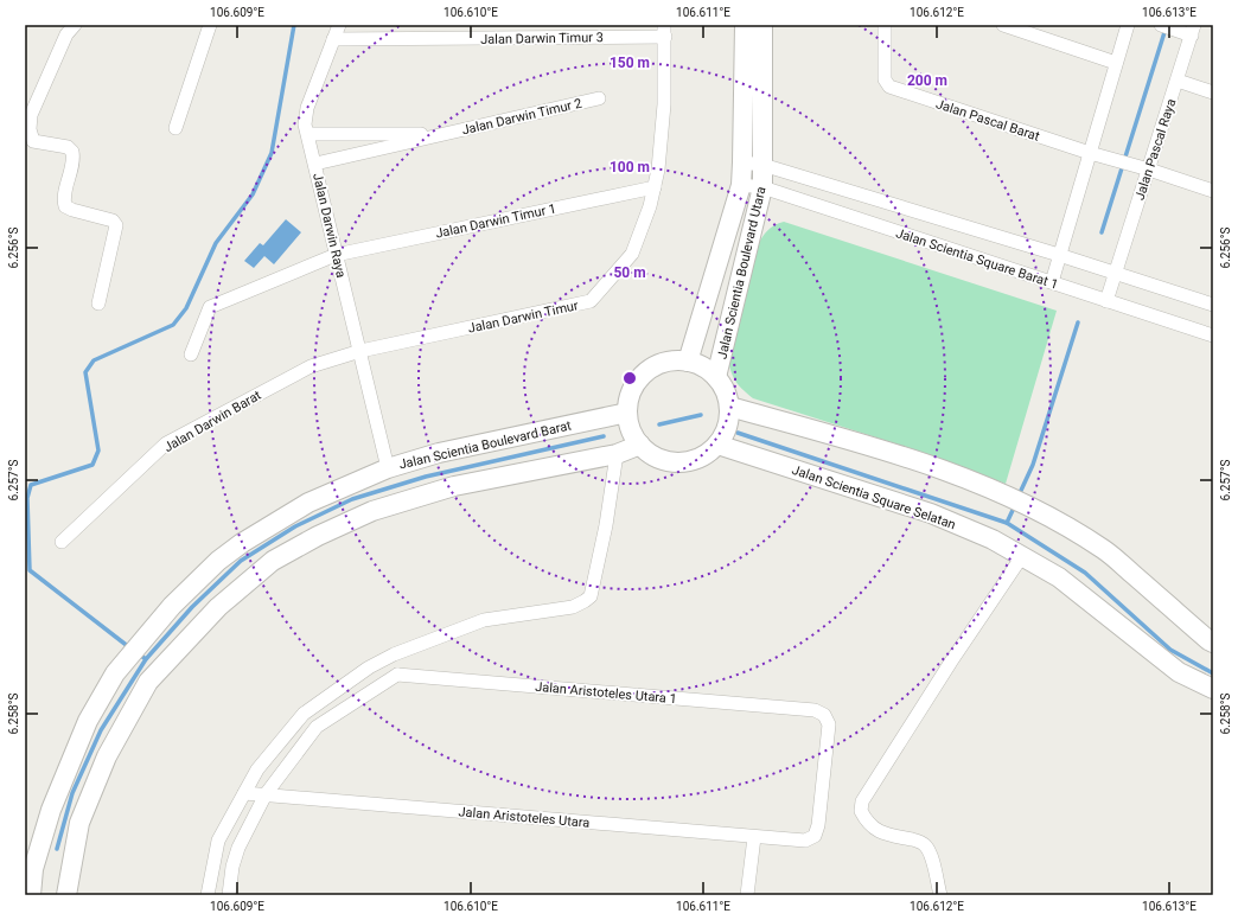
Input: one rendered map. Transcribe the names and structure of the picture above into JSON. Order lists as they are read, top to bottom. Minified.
{"streets":{"street":["Jalan Darwin Timur 3","Jalan Darwin Timur 2","Jalan Pascal Barat","Jalan Pascal Raya","Jalan Darwin Timur 1","Jalan Darwin Raya","Jalan Scientia Square Barat 1","Jalan Scientia Boulevard Utara","Jalan Darwin Timur","Jalan Darwin Barat","Jalan Scientia Boulevard Barat","Jalan Scientia Square Selatan","Jalan Aristoteles Utara 1","Jalan Aristoteles Utara"]},"crossings":[["Jalan Darwin Timur 3","Jalan Darwin Raya"],["Jalan Darwin Timur 3","Jalan Darwin Timur"],["Jalan Darwin Timur 2","Jalan Darwin Raya"],["Jalan Pascal Barat","Jalan Pascal Raya"],["Jalan Pascal Raya","Jalan Scientia Square Barat 1"],["Jalan Darwin Timur 1","Jalan Darwin Raya"],["Jalan Darwin Timur 1","Jalan Darwin Timur"],["Jalan Darwin Raya","Jalan Darwin Timur"],["Jalan Darwin Raya","Jalan Darwin Barat"],["Jalan Darwin Raya","Jalan Scientia Boulevard Barat"],["Jalan Scientia Square Barat 1","Jalan Scientia Boulevard Utara"],["Jalan Scientia Boulevard Utara","Jalan Scientia Boulevard Barat"],["Jalan Scientia Boulevard Utara","Jalan Scientia Square Selatan"],["Jalan Darwin Timur","Jalan Darwin Barat"],["Jalan Scientia Boulevard Barat","Jalan Scientia Square Selatan"],["Jalan Aristoteles Utara 1","Jalan Aristoteles Utara"]],"coordinates":["106.609°E","106.610°E","106.611°E","106.612°E","106.613°E","6.256°S","6.257°S","6.258°S"],"rings":["150 m","200 m","100 m","50 m"]}
